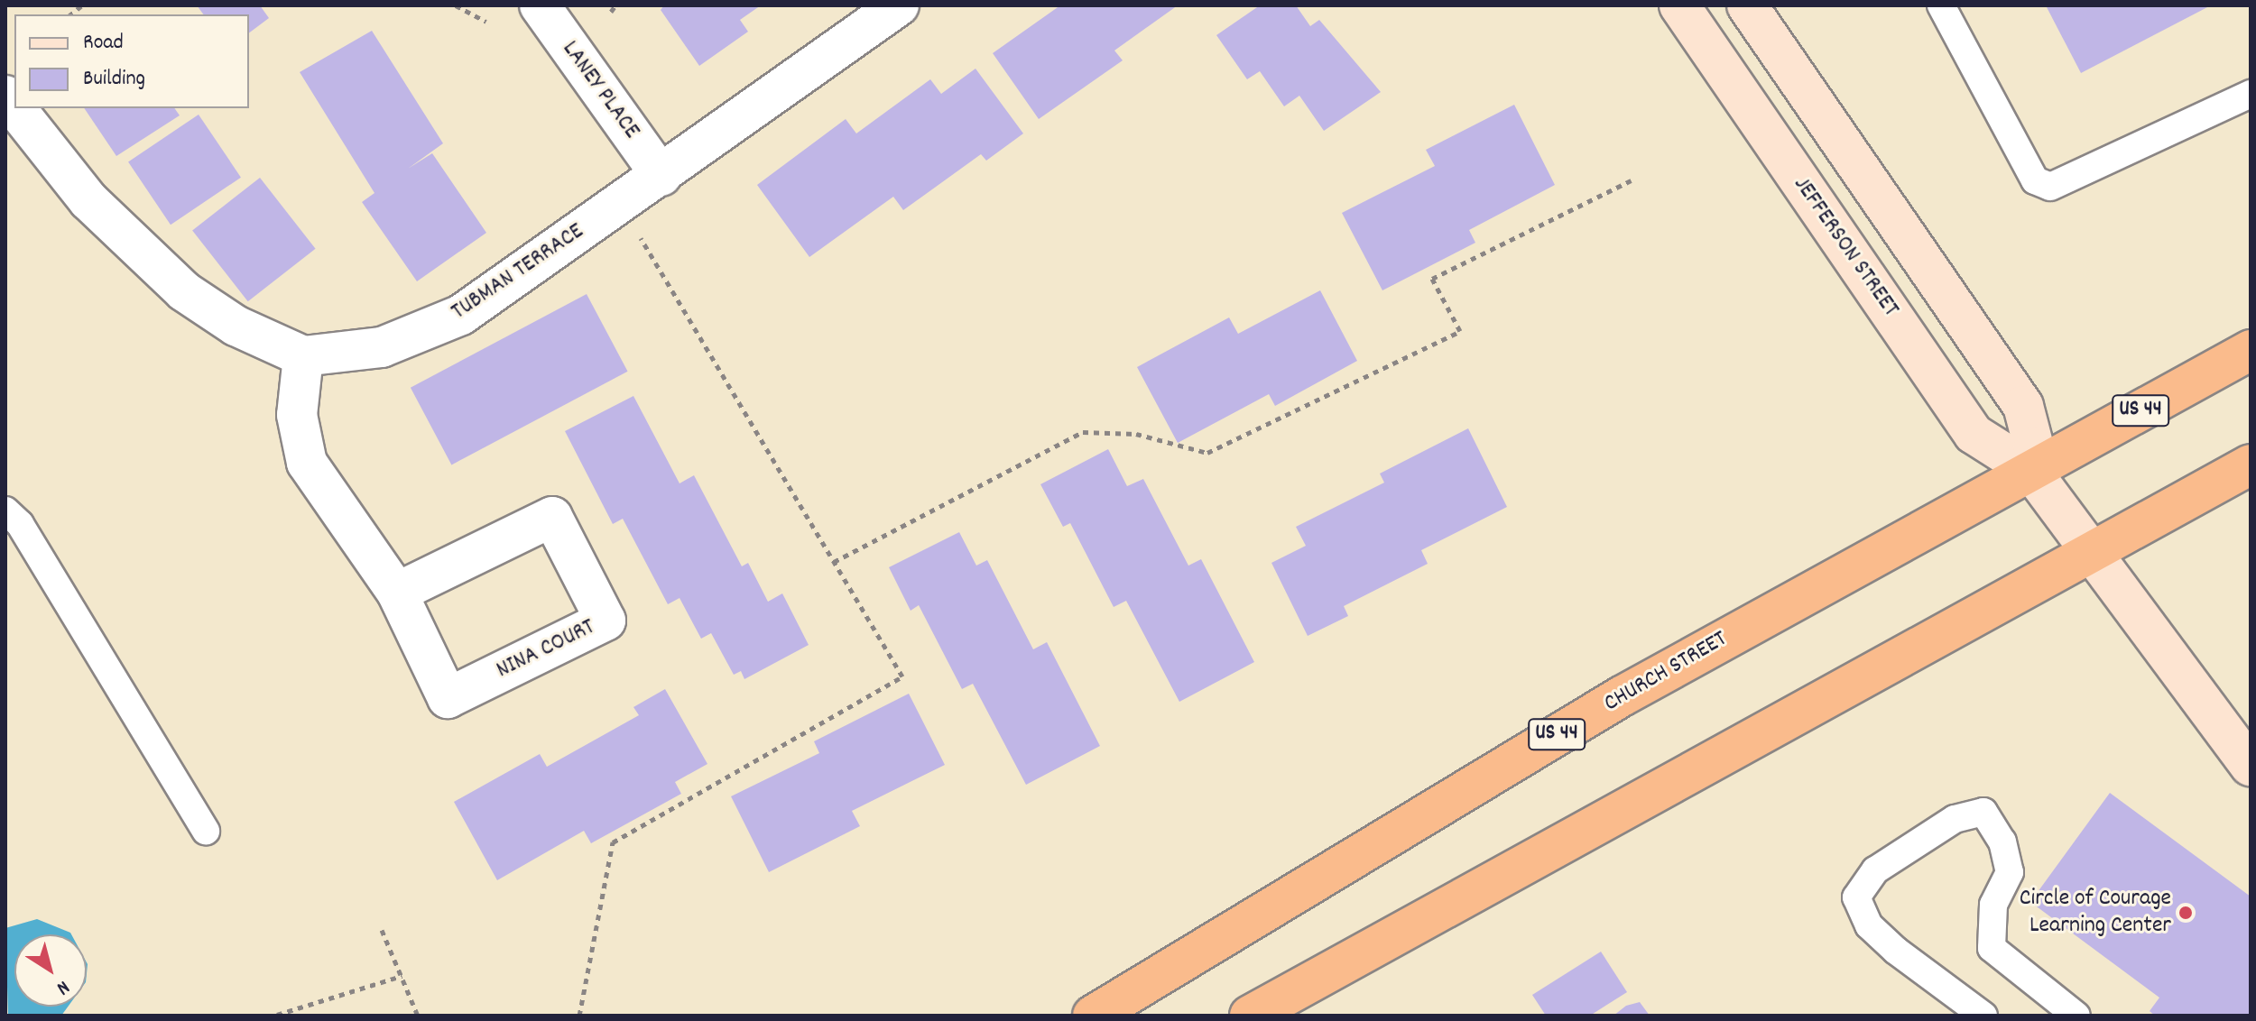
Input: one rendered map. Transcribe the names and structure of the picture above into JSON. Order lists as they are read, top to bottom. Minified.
{"streets":{"highway":["US 44","CHURCH STREET"],"street":["LANEY PLACE","JEFFERSON STREET","TUBMAN TERRACE","NINA COURT"]},"crossings":[["LANEY PLACE","TUBMAN TERRACE"],["JEFFERSON STREET","CHURCH STREET"],["TUBMAN TERRACE","NINA COURT"]],"places":["Circle of Courage Learning Center"],"legend":["Road","Building"],"north":"bottom right"}
